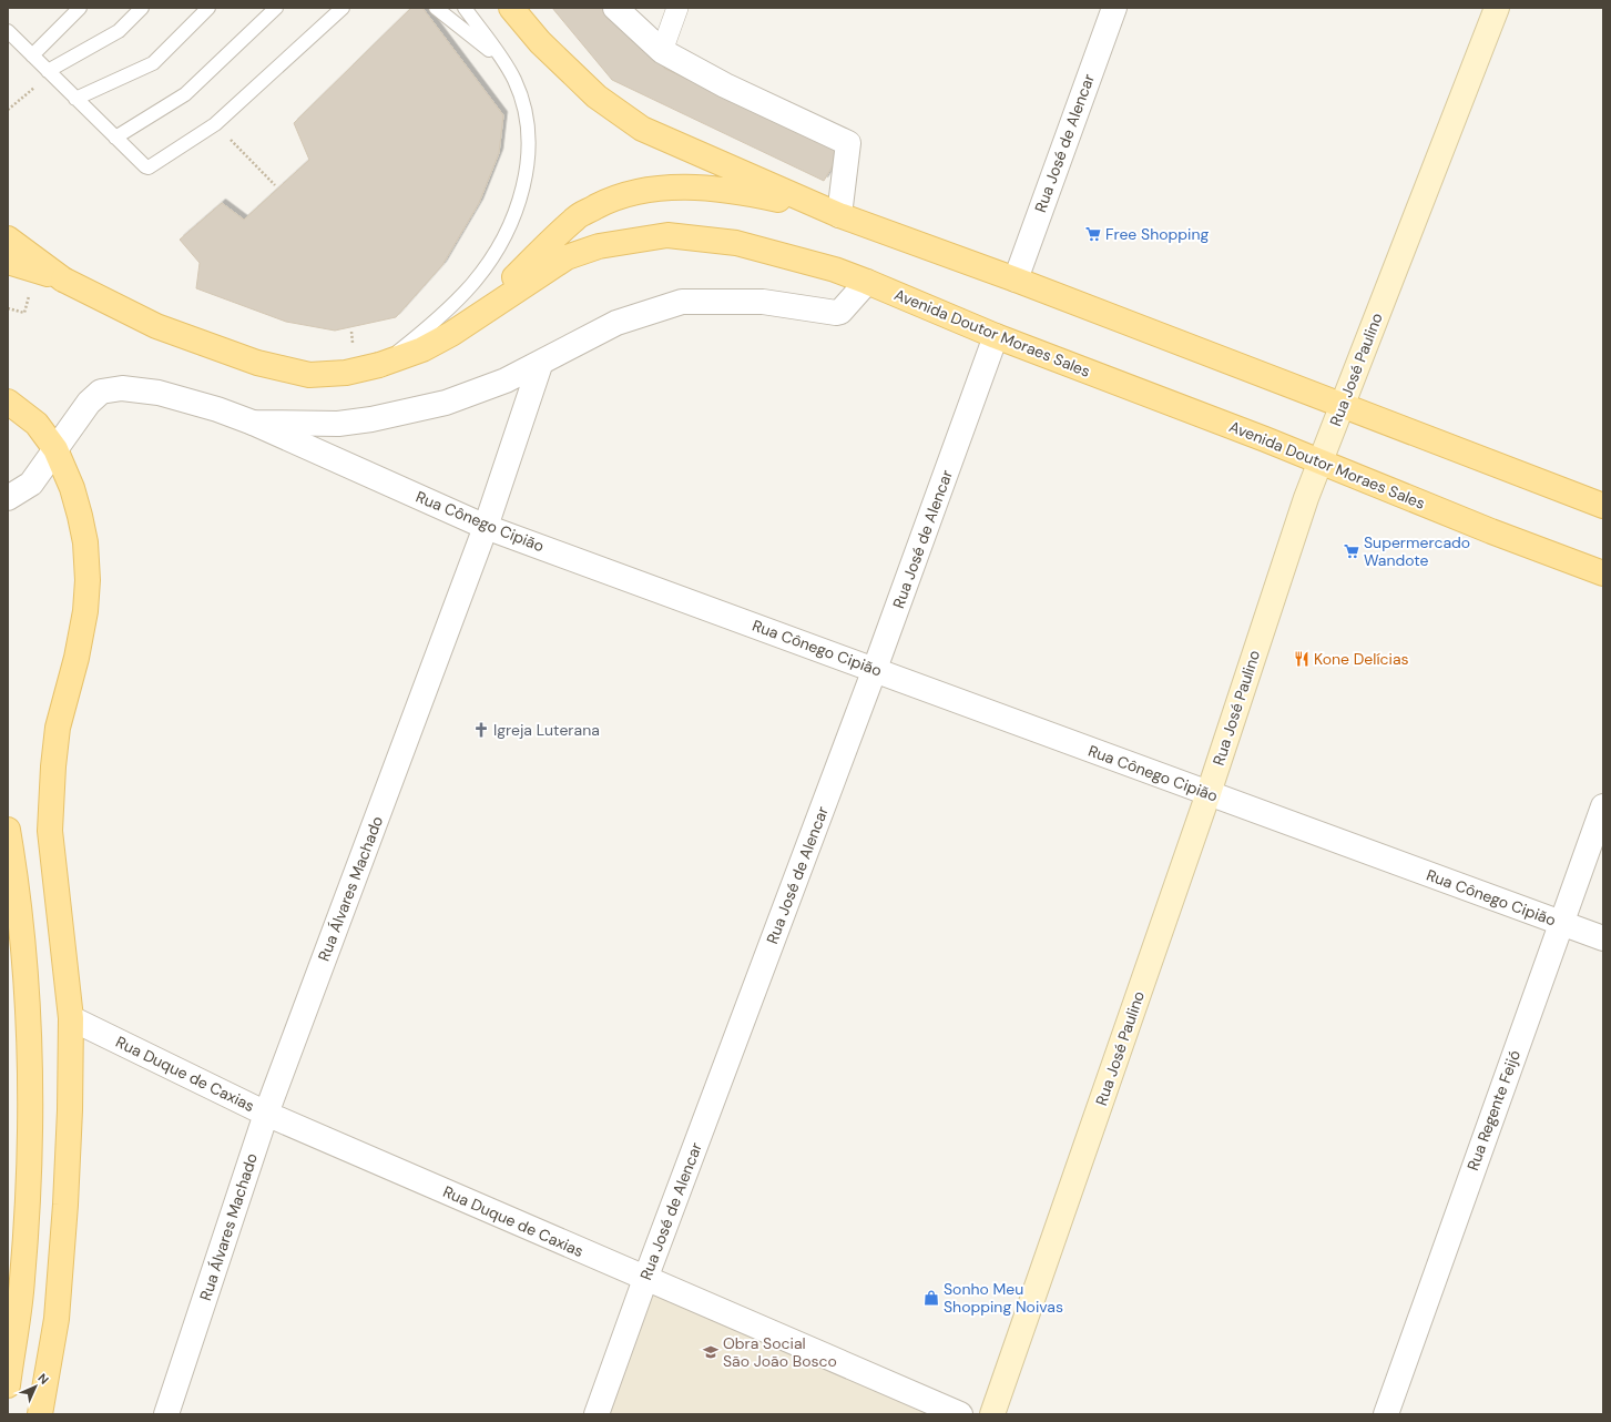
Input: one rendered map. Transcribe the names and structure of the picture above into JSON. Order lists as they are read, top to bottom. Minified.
{"streets":{"main road":["Avenida Doutor Moraes Sales","Rua José Paulino"],"street":["Rua José de Alencar","Rua Cônego Cipião","Rua Álvares Machado","Rua Duque de Caxias","Rua Regente Feijó"]},"crossings":[["Rua José de Alencar","Avenida Doutor Moraes Sales"],["Rua José de Alencar","Rua Cônego Cipião"],["Rua José de Alencar","Rua Duque de Caxias"],["Avenida Doutor Moraes Sales","Rua José Paulino"],["Rua José Paulino","Rua Cônego Cipião"],["Rua Cônego Cipião","Rua Álvares Machado"],["Rua Cônego Cipião","Rua Regente Feijó"],["Rua Álvares Machado","Rua Duque de Caxias"]],"places":{"supermarket":["Free Shopping","Supermercado Wandote"],"restaurant":["Kone Delícias"],"church":["Igreja Luterana"],"shop":["Sonho Meu Shopping Noivas"],"school or university":["Obra Social São João Bosco"]},"north":"top right"}
